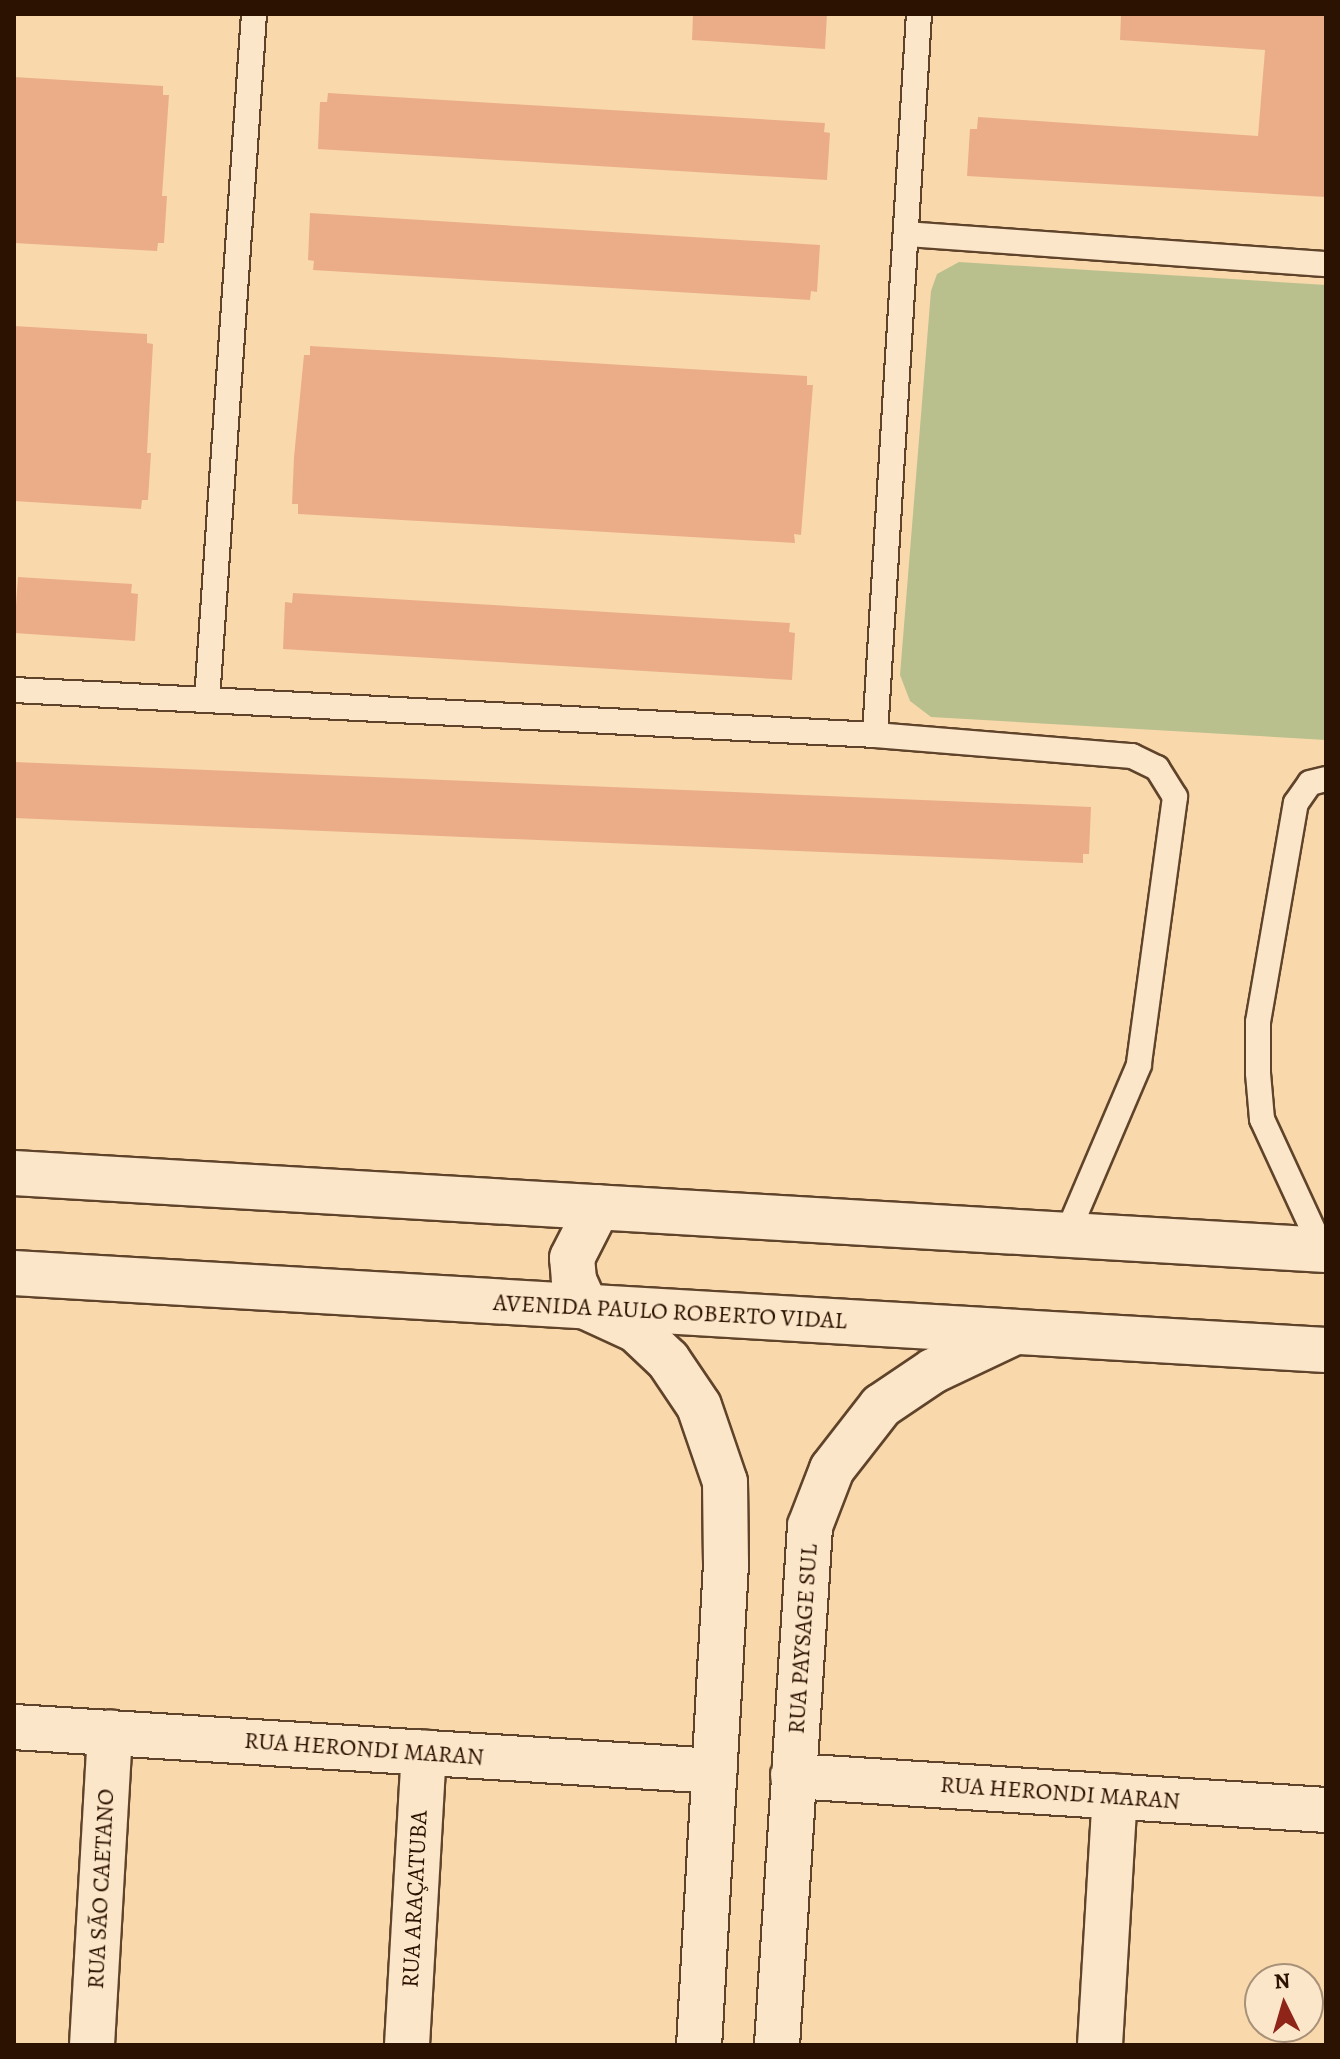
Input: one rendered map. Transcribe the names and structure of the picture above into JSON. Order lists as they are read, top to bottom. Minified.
{"streets":{"street":["AVENIDA PAULO ROBERTO VIDAL","RUA PAYSAGE SUL","RUA HERONDI MARAN","RUA SÃO CAETANO","RUA ARAÇATUBA"]},"crossings":[["AVENIDA PAULO ROBERTO VIDAL","RUA PAYSAGE SUL"],["RUA PAYSAGE SUL","RUA HERONDI MARAN"],["RUA HERONDI MARAN","RUA SÃO CAETANO"],["RUA HERONDI MARAN","RUA ARAÇATUBA"]],"north":"top"}
